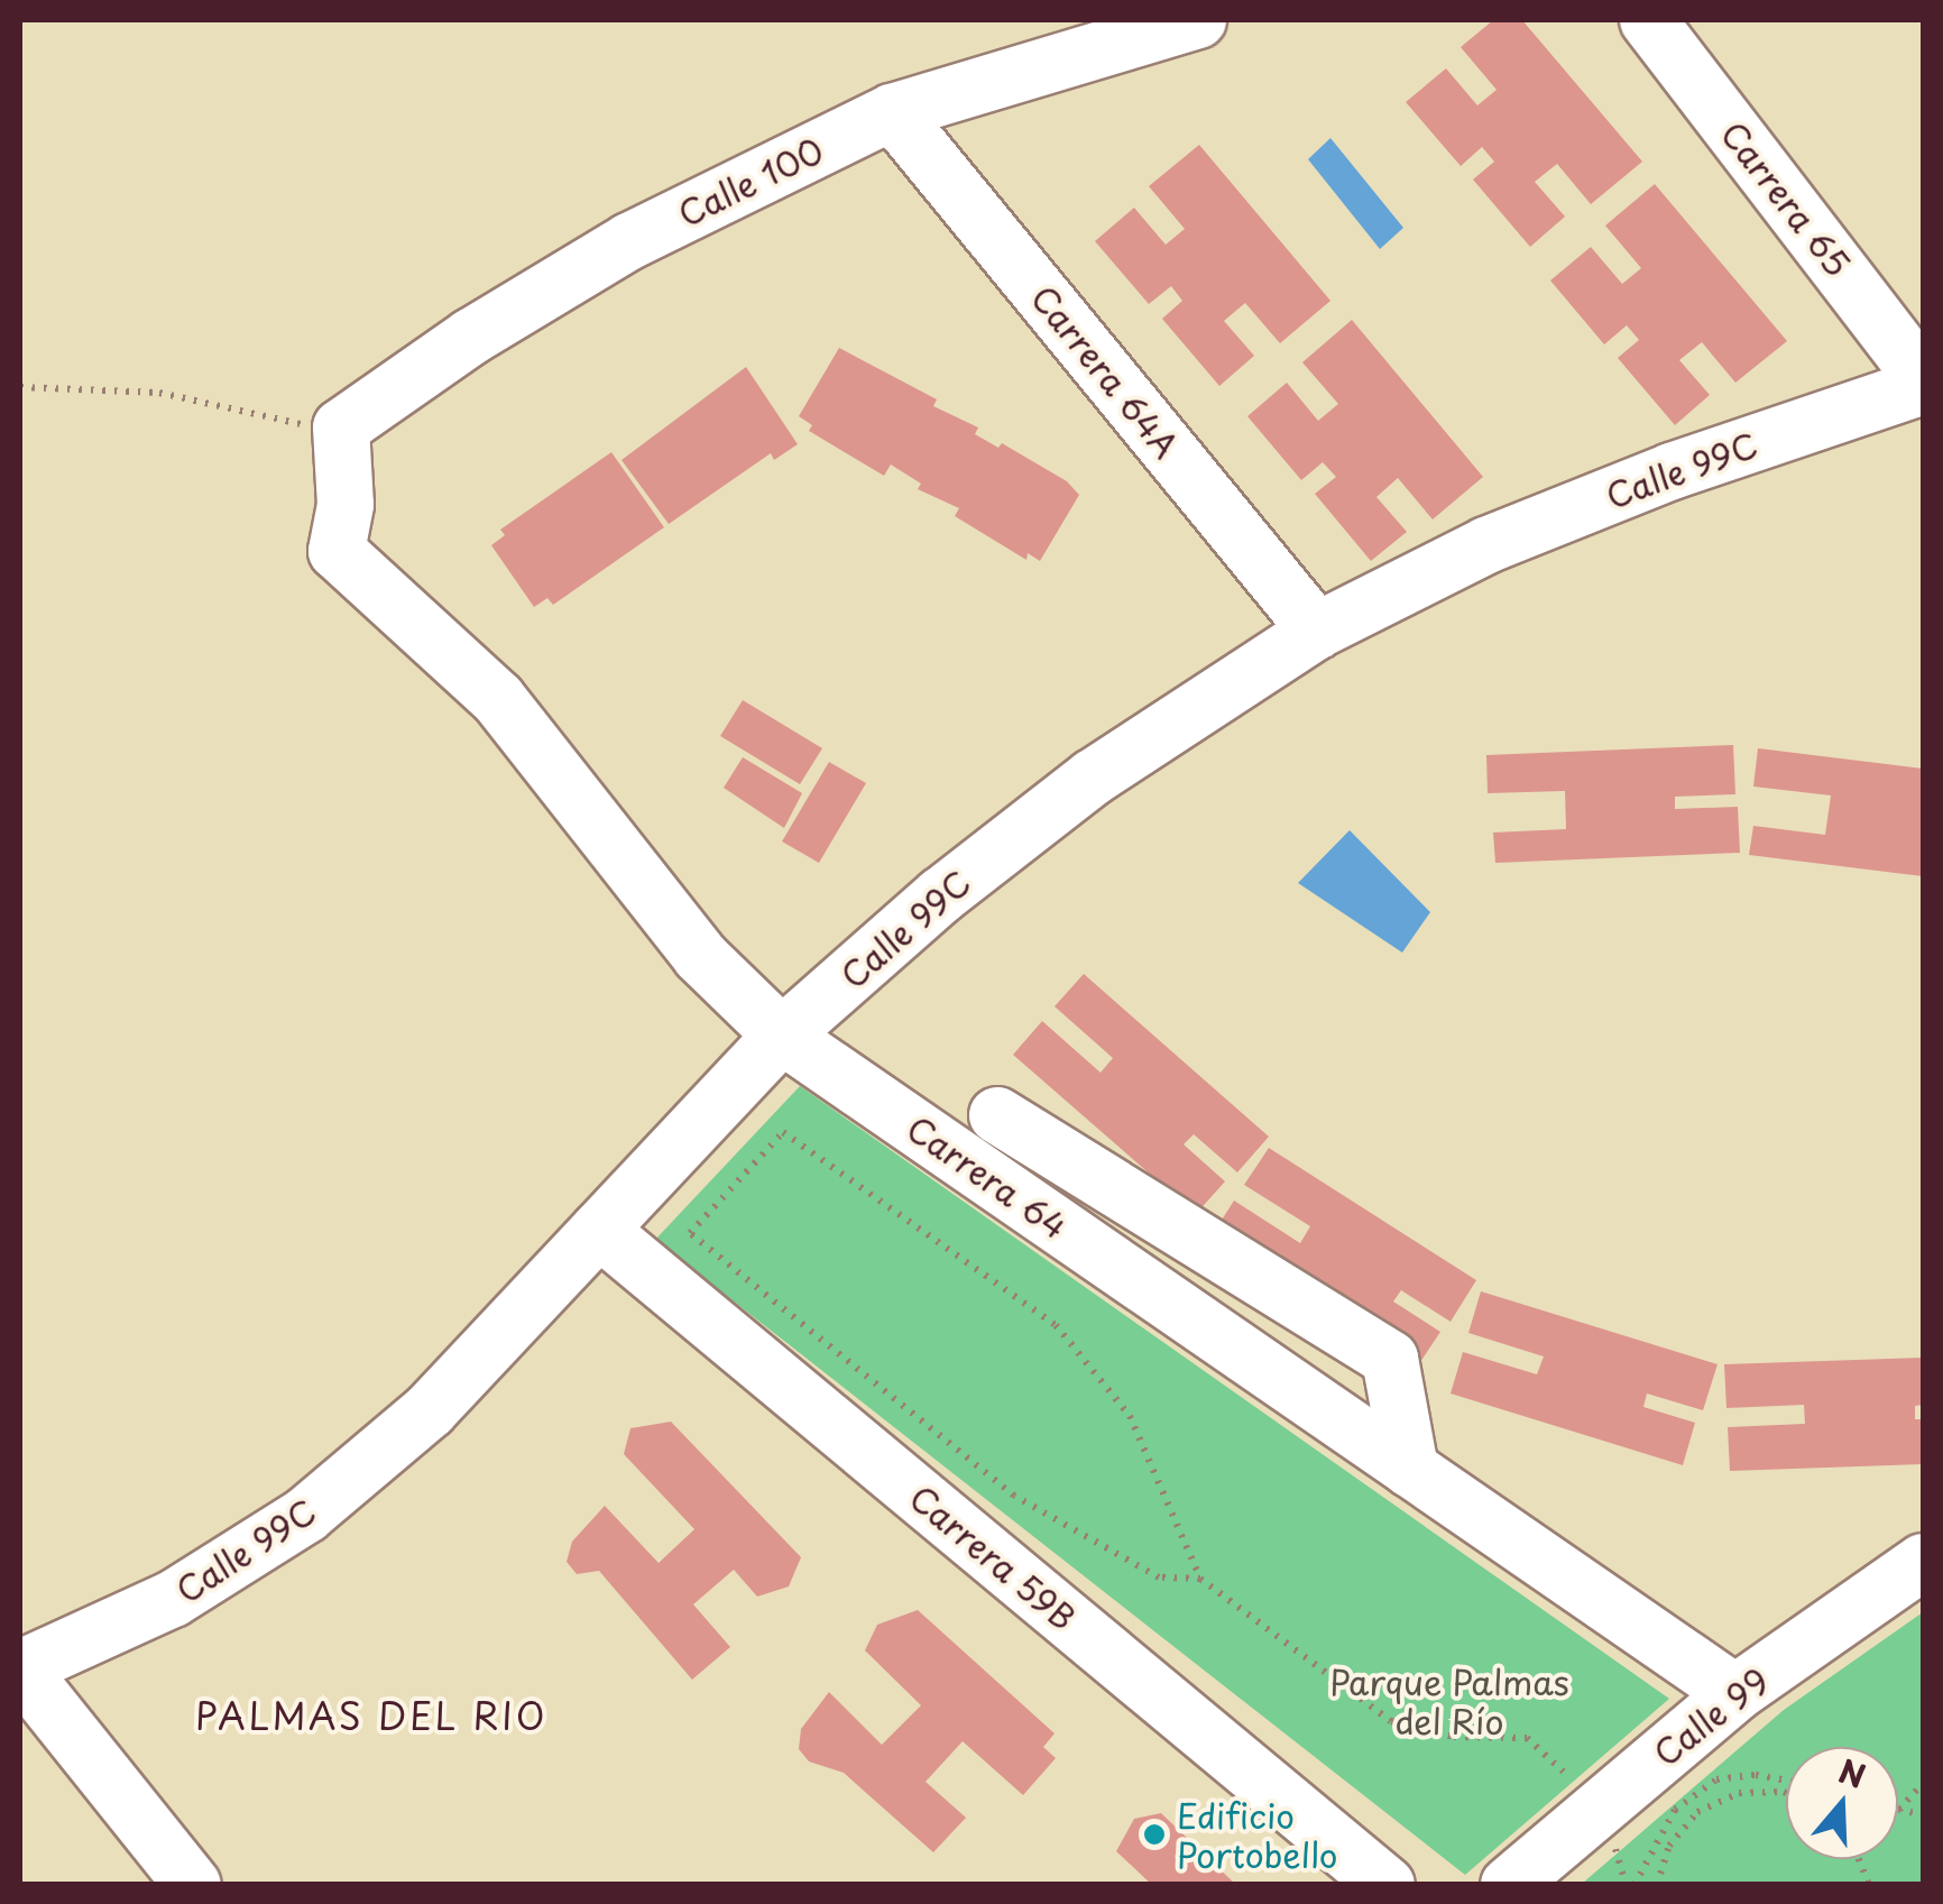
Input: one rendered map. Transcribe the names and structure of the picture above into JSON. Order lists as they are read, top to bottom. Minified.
{"streets":{"street":["Calle 100","Carrera 65","Carrera 64A","Calle 99C","Carrera 64","Carrera 59B","Calle 99"]},"crossings":[["Calle 100","Carrera 64A"],["Calle 100","Carrera 64"],["Carrera 65","Calle 99C"],["Carrera 64A","Calle 99C"],["Calle 99C","Carrera 64"],["Calle 99C","Carrera 59B"],["Carrera 64","Calle 99"]],"districts":["PALMAS DEL RIO"],"parks":["Parque Palmas del Río"],"places":["Edificio Portobello"],"north":"top"}
